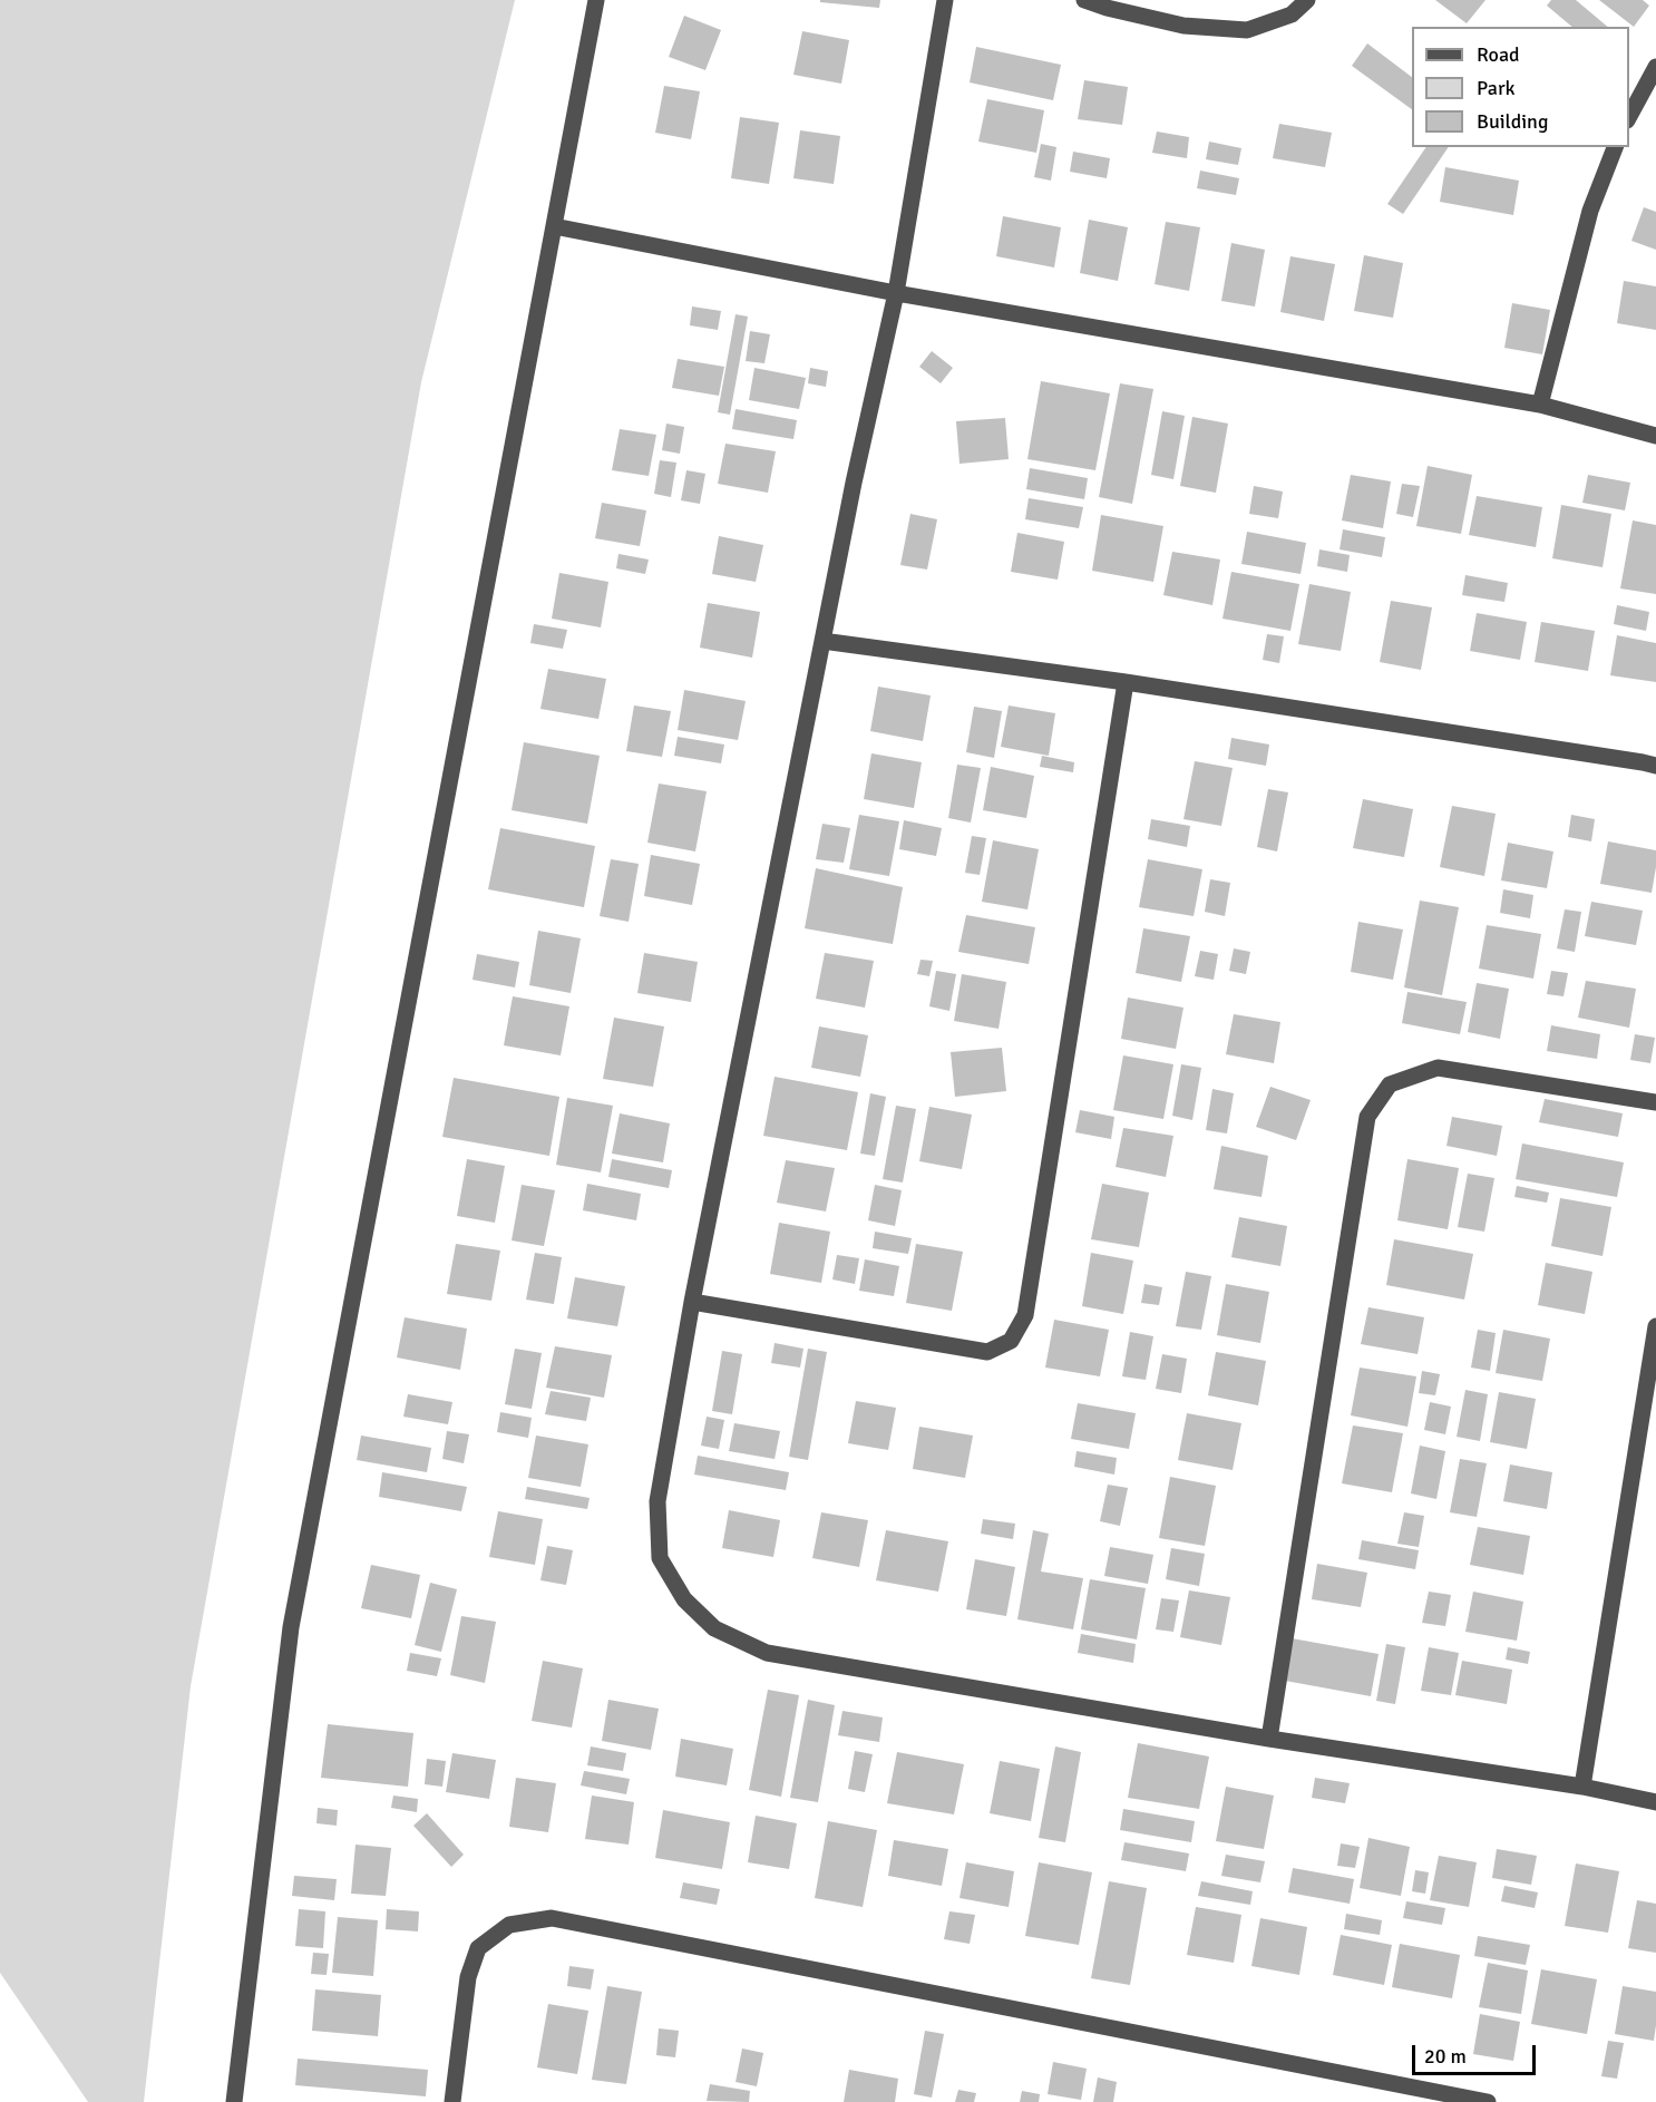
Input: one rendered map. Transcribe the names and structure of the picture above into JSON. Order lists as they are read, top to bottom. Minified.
{"legend":["Road","Park","Building"],"scale_bar":"20 m"}
